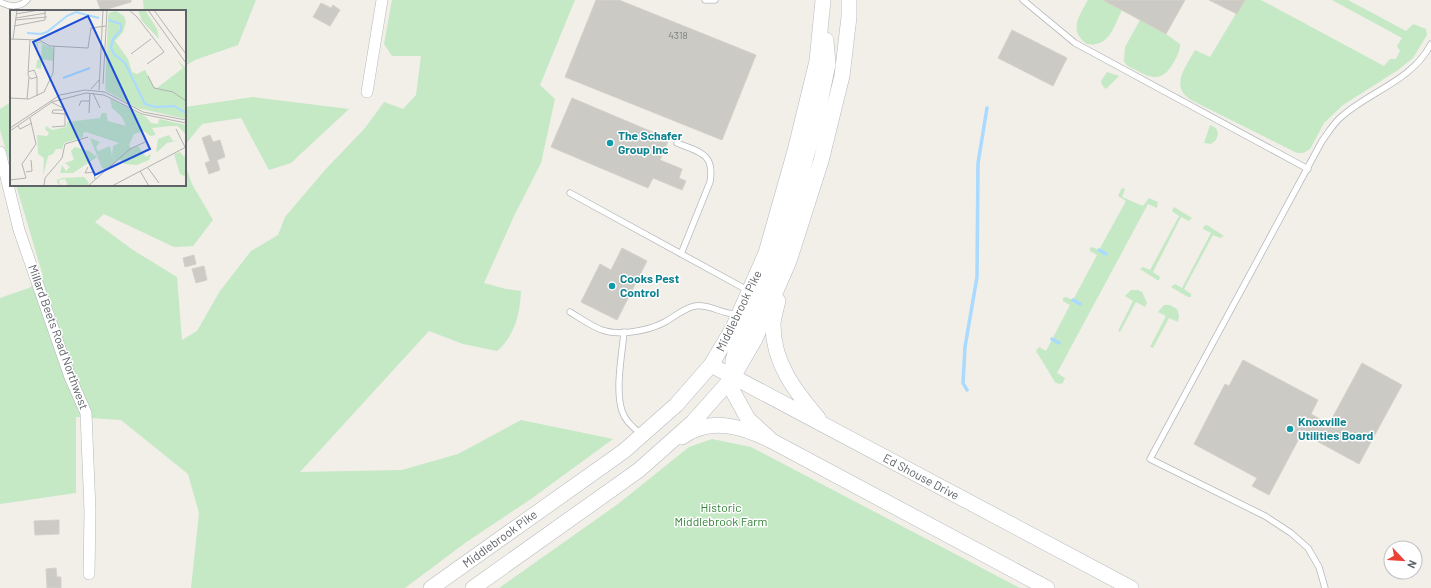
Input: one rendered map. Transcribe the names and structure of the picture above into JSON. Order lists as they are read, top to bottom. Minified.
{"streets":{"main road":["Middlebrook Pike","Ed Shouse Drive"],"street":["Millard Beets Road Northwest"]},"crossings":[["Middlebrook Pike","Ed Shouse Drive"]],"parks":["Historic Middlebrook Farm"],"places":["The Schafer Group Inc","Cooks Pest Control","Knoxville Utilities Board"],"house_numbers":["4318"],"north":"bottom right"}
